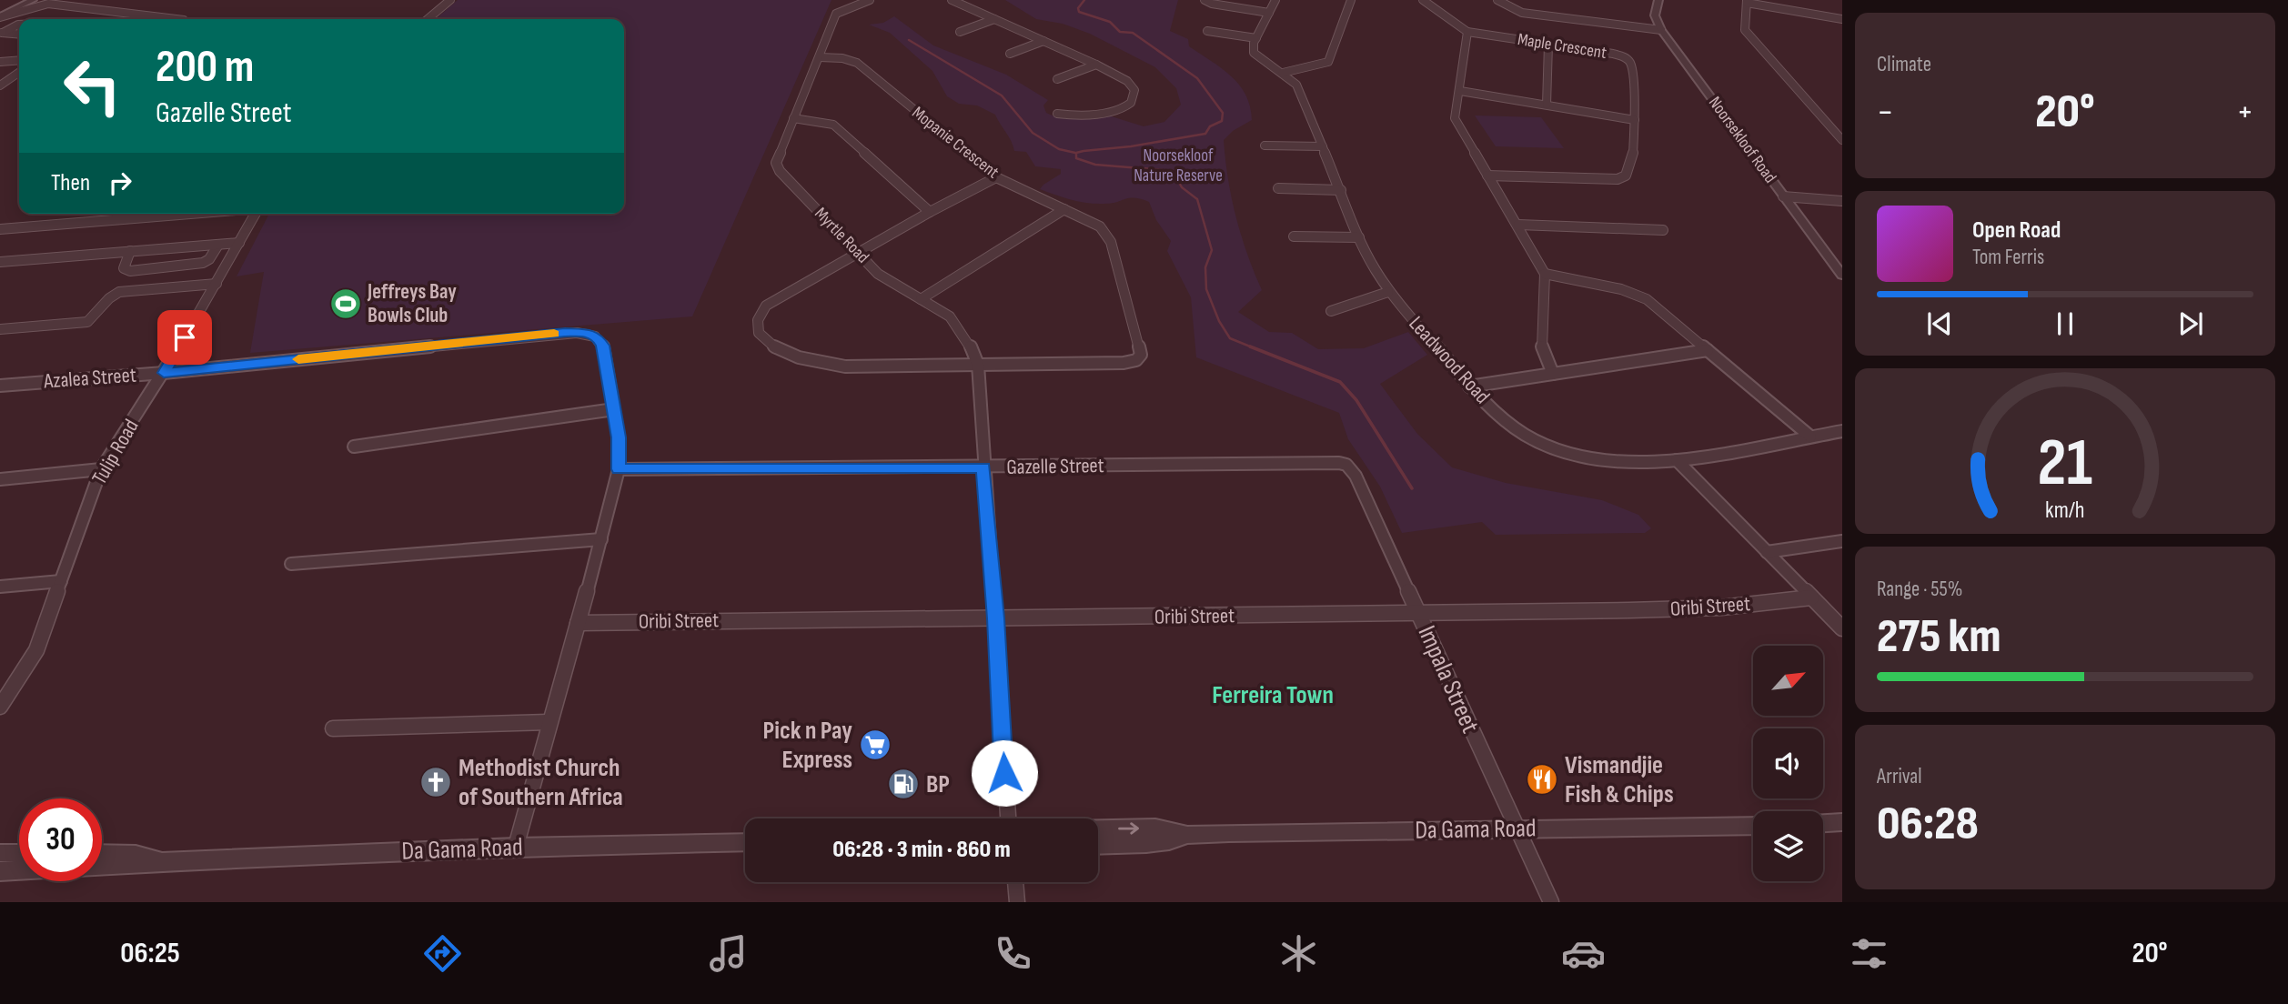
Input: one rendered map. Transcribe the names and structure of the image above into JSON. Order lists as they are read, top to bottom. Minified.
{"streets":{"street":["Maple Crescent","Noorsekloof Road","Mopanie Crescent","Myrtle Road","Leadwood Road","Azalea Street","Tulip Road","Gazelle Street","Oribi Street","Impala Street","Da Gama Road"]},"crossings":[["Mopanie Crescent","Myrtle Road"],["Myrtle Road","Gazelle Street"],["Azalea Street","Tulip Road"],["Gazelle Street","Impala Street"],["Oribi Street","Impala Street"],["Impala Street","Da Gama Road"]],"districts":["Ferreira Town"],"parks":["Noorsekloof Nature Reserve"],"places":{"sports":["Jeffreys Bay Bowls Club"],"supermarket":["Pick n Pay Express"],"restaurant":["Vismandjie Fish & Chips"],"church":["Methodist Church of Southern Africa"],"fuel station":["BP"]},"north":"top right","page":{"tile":["Climate",["Range · 55%","275 km"],["Arrival","06:28"]],"turn":["200 m","Gazelle Street"],"heat":["−","20°","+"],"then":"Then","song":["Open Road","Tom Ferris"],"limit":"30","trip":"06:28 · 3 min · 860 m","tabs":["06:25","20°"],"gauge":["21","km/h"]}}
